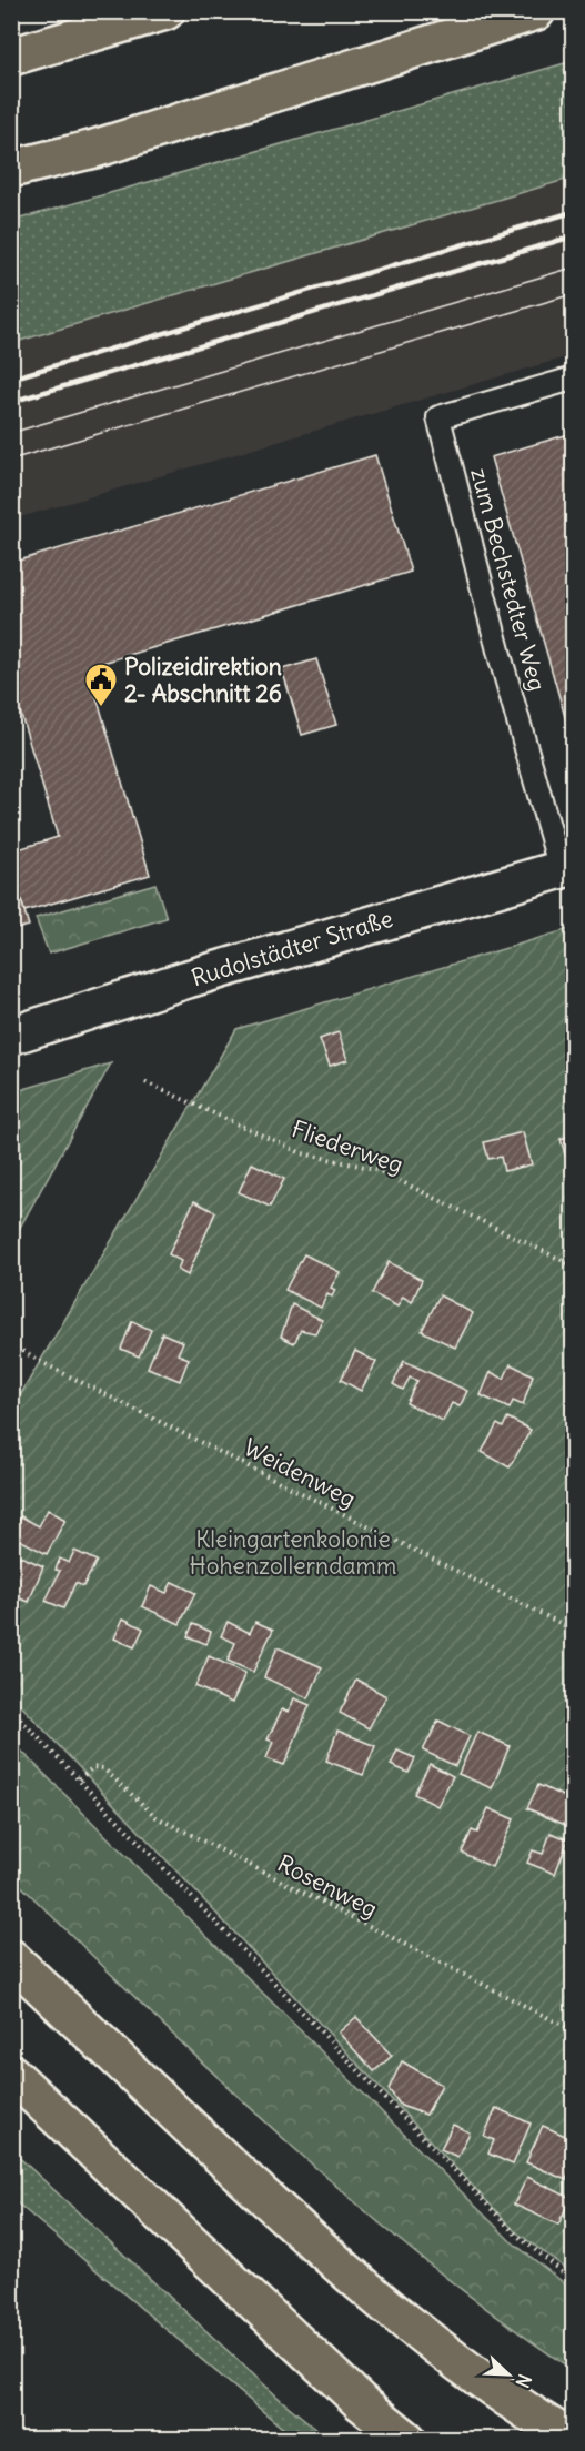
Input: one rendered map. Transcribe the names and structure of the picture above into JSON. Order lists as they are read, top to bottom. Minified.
{"streets":{"street":["Rudolstädter Straße"],"lane":["zum Bechstedter Weg"],"path":["Fliederweg","Weidenweg","Rosenweg"]},"crossings":[["zum Bechstedter Weg","Rudolstädter Straße"]],"parks":["Kleingartenkolonie Hohenzollerndamm"],"places":{"public building":["Polizeidirektion 2- Abschnitt 26"]},"north":"bottom right"}
